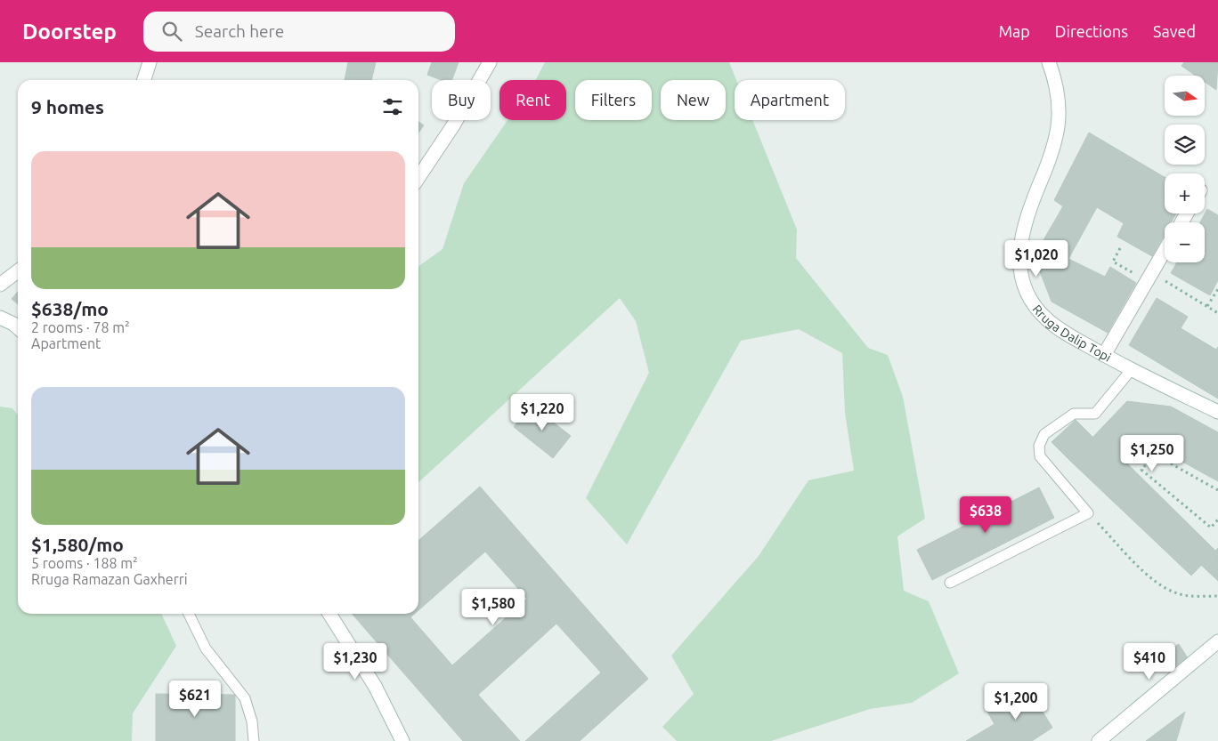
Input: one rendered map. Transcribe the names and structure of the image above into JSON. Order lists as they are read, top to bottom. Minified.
{"streets":{"street":["Rruga Dalip Topi"]},"north":"right","page":{"header":"Doorstep","search":"Search here","nav":["Map","Directions","Saved"],"map_buttons":["+","−"],"chip":["Buy","Rent","Filters","New","Apartment"],"heading":"9 homes","list":[{"name":"$638/mo","note":"2 rooms · 78 m² · Apartment"},{"name":"$1,580/mo","note":"5 rooms · 188 m² · Rruga Ramazan Gaxherri"}],"price":["$1,020","$1,220","$1,250","$638","$1,580","$1,230","$410","$621","$1,200"]}}
